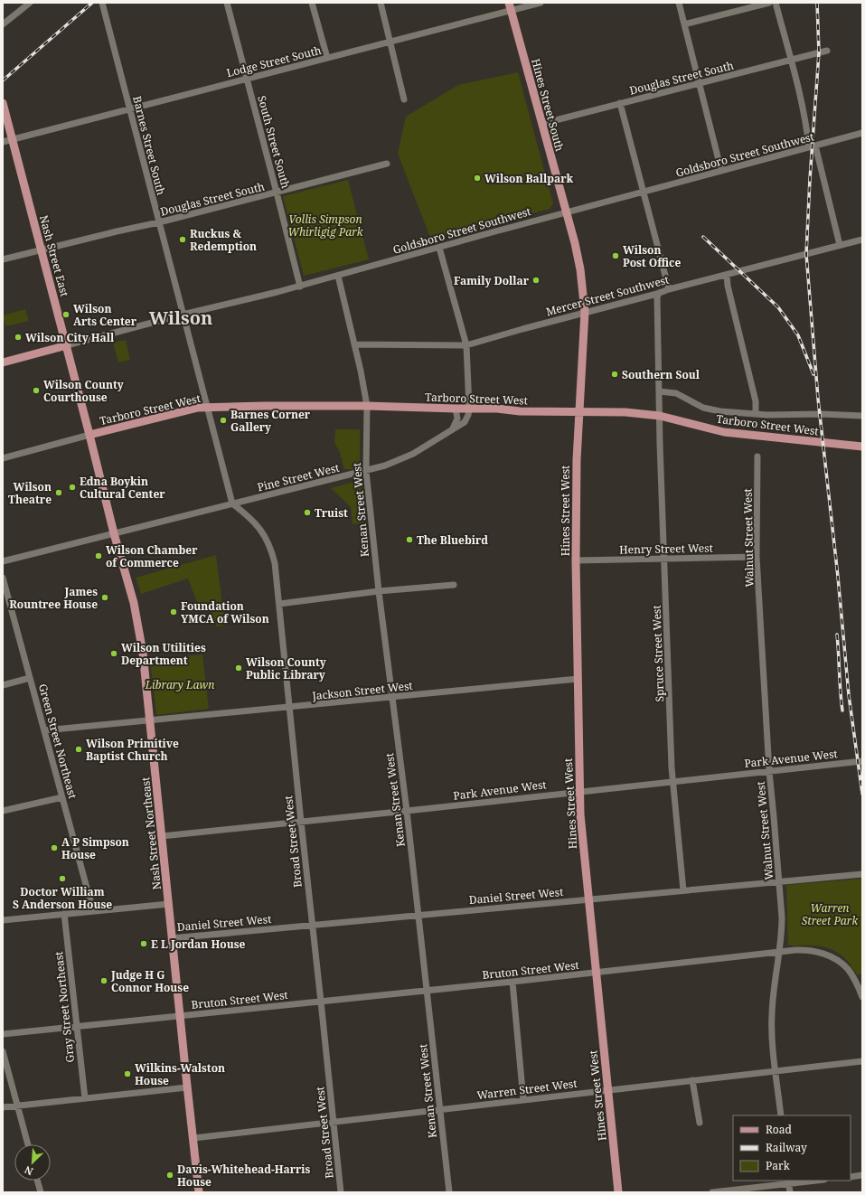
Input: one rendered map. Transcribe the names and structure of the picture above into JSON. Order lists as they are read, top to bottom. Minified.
{"streets":{"main road":["Hines Street South","Nash Street East","Tarboro Street West","Hines Street West","Nash Street Northeast"],"street":["Lodge Street South","Douglas Street South","South Street South","Barnes Street South","Goldsboro Street Southwest","Mercer Street Southwest","Pine Street West","Kenan Street West","Walnut Street West","Henry Street West","Spruce Street West","Jackson Street West","Green Street Northeast","Park Avenue West","Broad Street West","Daniel Street West","Bruton Street West","Gray Street Northeast","Warren Street West"]},"crossings":[["Lodge Street South","Hines Street South"],["Lodge Street South","South Street South"],["Lodge Street South","Barnes Street South"],["Lodge Street South","Nash Street East"],["Douglas Street South","Hines Street South"],["Douglas Street South","South Street South"],["Douglas Street South","Barnes Street South"],["Douglas Street South","Nash Street East"],["Hines Street South","Goldsboro Street Southwest"],["Hines Street South","Mercer Street Southwest"],["Hines Street South","Hines Street West"],["South Street South","Goldsboro Street Southwest"],["Barnes Street South","Goldsboro Street Southwest"],["Barnes Street South","Tarboro Street West"],["Barnes Street South","Pine Street West"],["Barnes Street South","Broad Street West"],["Goldsboro Street Southwest","Nash Street East"],["Goldsboro Street Southwest","Kenan Street West"],["Nash Street East","Tarboro Street West"],["Nash Street East","Nash Street Northeast"],["Mercer Street Southwest","Kenan Street West"],["Mercer Street Southwest","Hines Street West"],["Mercer Street Southwest","Spruce Street West"],["Tarboro Street West","Pine Street West"],["Tarboro Street West","Kenan Street West"],["Tarboro Street West","Hines Street West"],["Tarboro Street West","Spruce Street West"],["Tarboro Street West","Nash Street Northeast"],["Pine Street West","Kenan Street West"],["Pine Street West","Nash Street Northeast"],["Pine Street West","Broad Street West"],["Kenan Street West","Jackson Street West"],["Kenan Street West","Park Avenue West"],["Kenan Street West","Daniel Street West"],["Kenan Street West","Bruton Street West"],["Kenan Street West","Warren Street West"],["Hines Street West","Henry Street West"],["Hines Street West","Jackson Street West"],["Hines Street West","Park Avenue West"],["Hines Street West","Daniel Street West"],["Hines Street West","Bruton Street West"],["Hines Street West","Warren Street West"],["Walnut Street West","Henry Street West"],["Walnut Street West","Park Avenue West"],["Walnut Street West","Daniel Street West"],["Walnut Street West","Bruton Street West"],["Walnut Street West","Warren Street West"],["Henry Street West","Spruce Street West"],["Spruce Street West","Park Avenue West"],["Spruce Street West","Daniel Street West"],["Jackson Street West","Green Street Northeast"],["Jackson Street West","Nash Street Northeast"],["Jackson Street West","Broad Street West"],["Park Avenue West","Nash Street Northeast"],["Park Avenue West","Broad Street West"],["Nash Street Northeast","Daniel Street West"],["Nash Street Northeast","Bruton Street West"],["Nash Street Northeast","Warren Street West"],["Broad Street West","Daniel Street West"],["Broad Street West","Bruton Street West"],["Broad Street West","Warren Street West"],["Bruton Street West","Gray Street Northeast"]],"districts":["Wilson"],"parks":["Vollis Simpson Whirligig Park","Library Lawn","Warren Street Park"],"places":["Wilson Ballpark","Ruckus & Redemption","Wilson Post Office","Family Dollar","Wilson Arts Center","Wilson City Hall","Southern Soul","Wilson County Courthouse","Barnes Corner Gallery","Edna Boykin Cultural Center","Wilson Theatre","Truist","The Bluebird","Wilson Chamber of Commerce","James Rountree House","Foundation YMCA of Wilson","Wilson Utilities Department","Wilson County Public Library","Wilson Primitive Baptist Church","A P Simpson House","Doctor William S Anderson House","E L Jordan House","Judge H G Connor House","Wilkins-Walston House","Davis-Whitehead-Harris House"],"legend":["Road","Railway","Park"],"north":"bottom left"}
